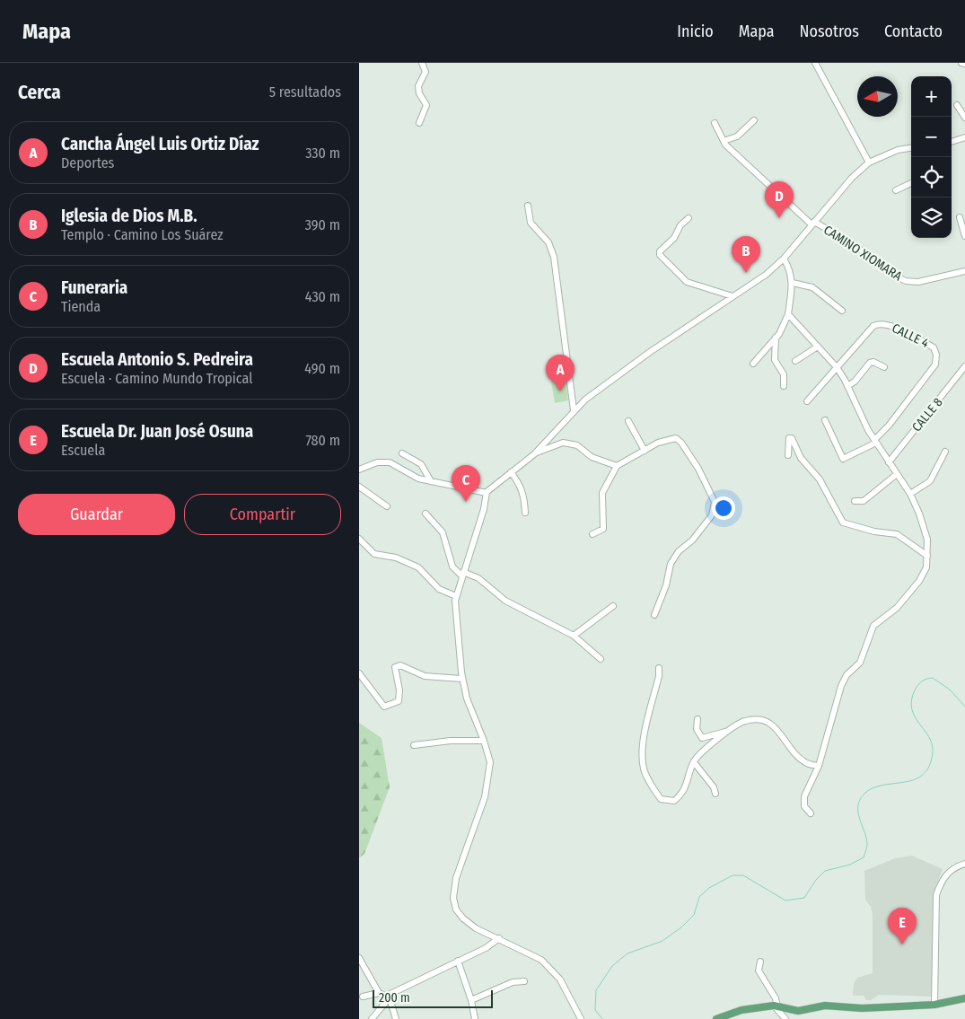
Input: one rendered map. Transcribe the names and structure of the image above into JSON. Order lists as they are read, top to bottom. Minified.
{"streets":{"street":["CAMINO XIOMARA","CALLE 4","CALLE 8"]},"scale_bar":"200 m","north":"left","page":{"header":"Mapa","nav":["Inicio","Mapa","Nosotros","Contacto"],"heading":["Cerca","5 resultados"],"map_buttons":["+","−"],"list":[{"mark":"A","name":"Cancha Ángel Luis Ortiz Díaz","note":"Deportes","value":"330 m"},{"mark":"B","name":"Iglesia de Dios M.B.","note":"Templo · Camino Los Suárez","value":"390 m"},{"mark":"C","name":"Funeraria","note":"Tienda","value":"430 m"},{"mark":"D","name":"Escuela Antonio S. Pedreira","note":"Escuela · Camino Mundo Tropical","value":"490 m"},{"mark":"E","name":"Escuela Dr. Juan José Osuna","note":"Escuela","value":"780 m"}],"pins":["D","B","A","C","E"],"buttons":["Guardar","Compartir"],"scale":"200 m"}}
